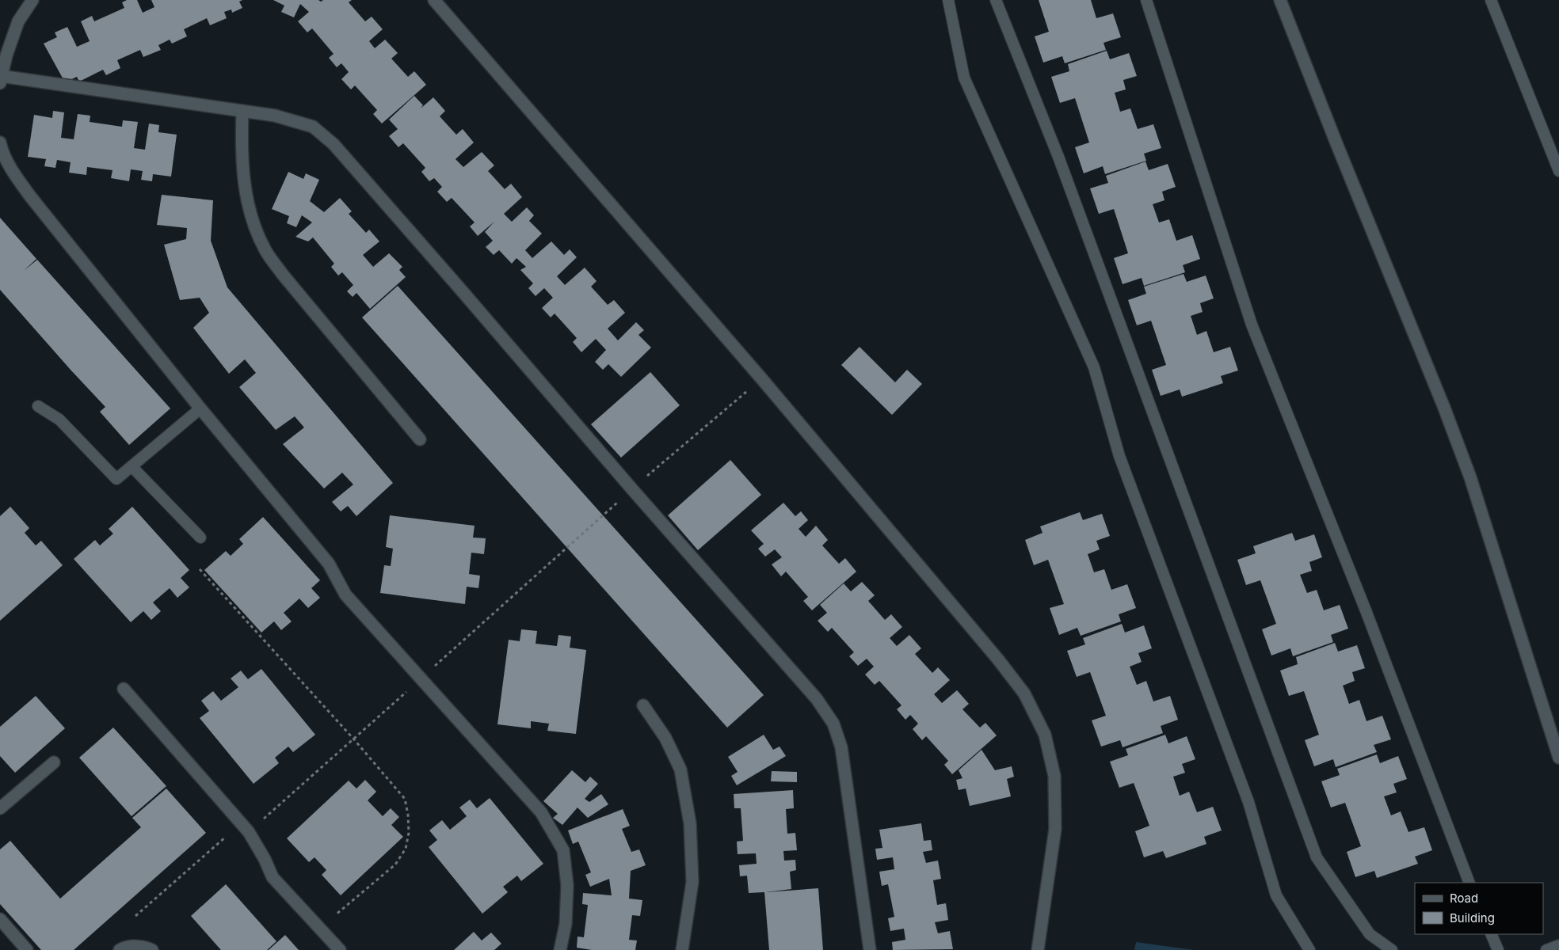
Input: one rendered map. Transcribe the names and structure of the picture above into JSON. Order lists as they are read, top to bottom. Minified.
{"legend":["Road","Building"]}
